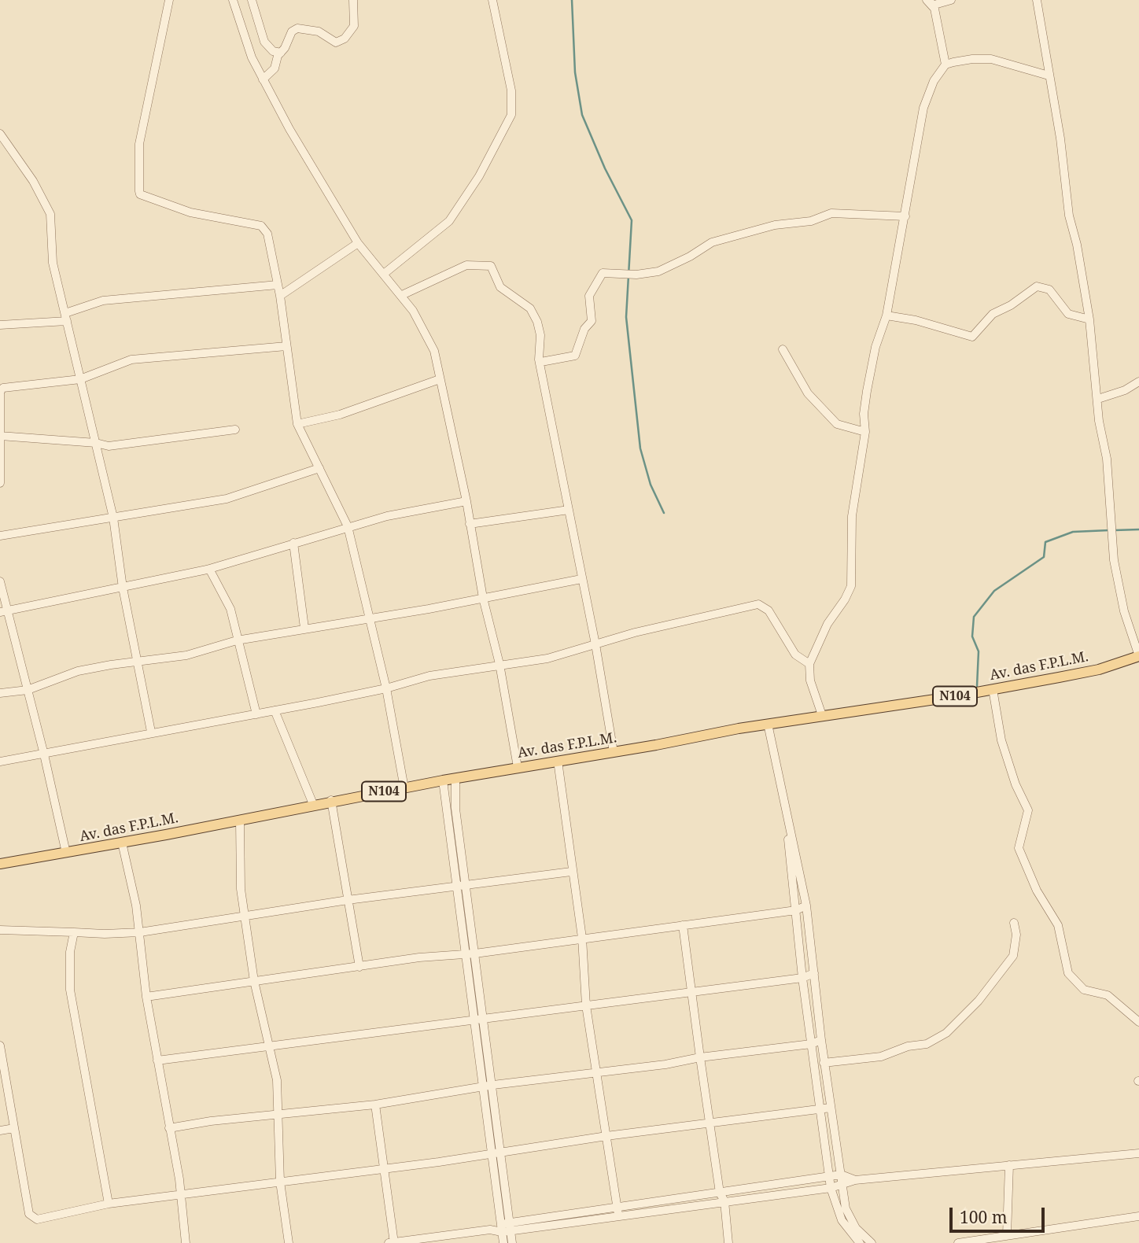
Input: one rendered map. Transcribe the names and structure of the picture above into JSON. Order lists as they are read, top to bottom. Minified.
{"streets":{"main road":["Av. das F.P.L.M.","N104"]},"scale_bar":"100 m"}
